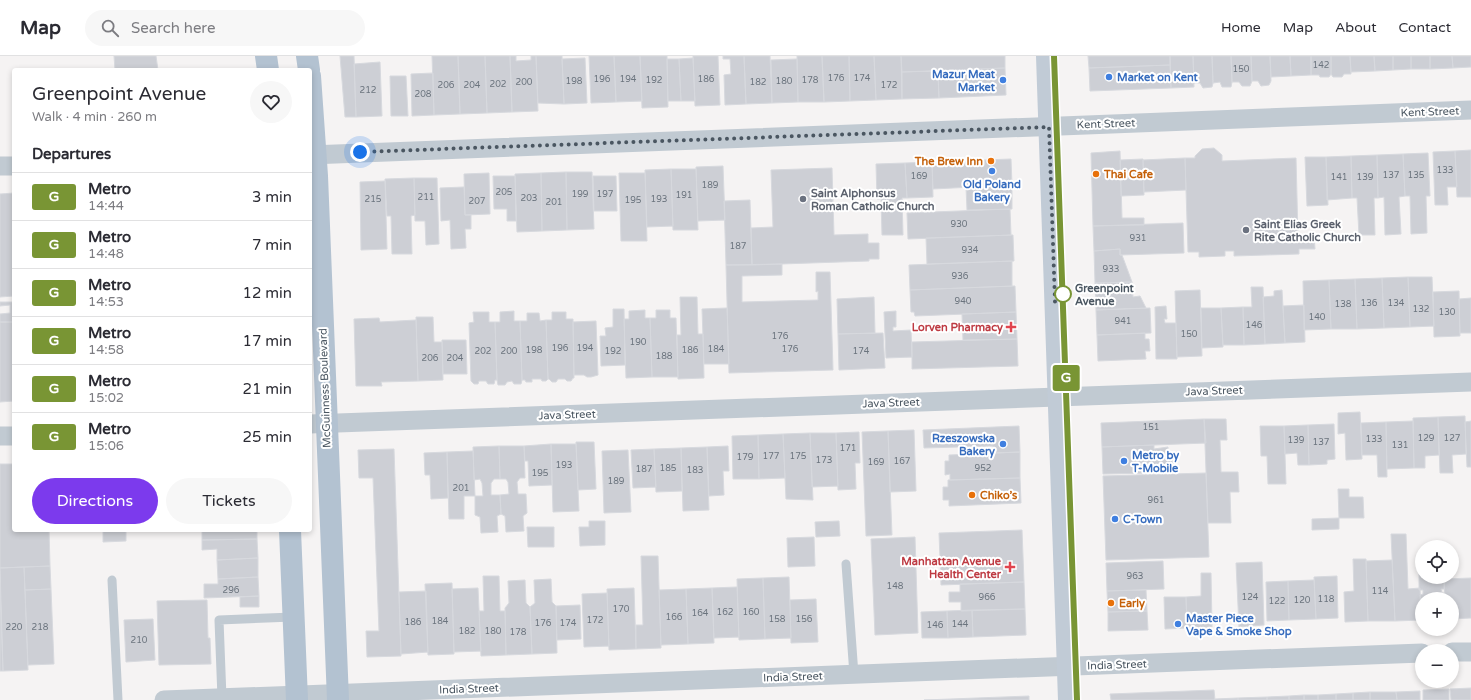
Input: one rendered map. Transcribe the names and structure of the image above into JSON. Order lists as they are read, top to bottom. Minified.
{"streets":{"main road":["McGuinness Boulevard"],"street":["Kent Street","Java Street","India Street"]},"crossings":[["Kent Street","McGuinness Boulevard"],["McGuinness Boulevard","Java Street"],["McGuinness Boulevard","India Street"]],"places":{"other":["Market on Kent","Mazur Meat Market","The Brew Inn","Old Poland Bakery","Thai Cafe","Saint Alphonsus Roman Catholic Church","Saint Elias Greek Rite Catholic Church","Greenpoint Avenue","Rzeszowska Bakery","Metro by T-Mobile","Chiko’s","C-Town","Early","Master Piece Vape & Smoke Shop"],"health":["Lorven Pharmacy","Manhattan Avenue Health Center"]},"lines":["metro line G"],"house_numbers":["142","150","176","174","196","194","186","192","178","198","180","200","182","202","206","204","172","212","208","133","137","135","169","141","139","189","205","199","197","191","211","203","215","193","195","207","201","930","931","187","934","933","936","940","136","134","138","132","130","140","941","146","150","176","190","196","194","184","176","198","186","202","200","192","174","188","206","204","151","129","127","133","139","137","131","171","177","175","179","173","167","169","193","185","952","187","183","195","189","201","961","963","148","296","114","966","124","118","120","122","170","162","160","164","166","158","156","172","184","186","176","174","144","146","220","218","182","180","178","210"],"page":{"header":"Map","search":"Search here","nav":["Home","Map","About","Contact"],"on_map":"G","heading":[["Greenpoint Avenue","Walk · 4 min · 260 m"],"Departures"],"list":[{"mark":"G","name":"Metro","note":"14:44","value":"3 min"},{"mark":"G","name":"Metro","note":"14:48","value":"7 min"},{"mark":"G","name":"Metro","note":"14:53","value":"12 min"},{"mark":"G","name":"Metro","note":"14:58","value":"17 min"},{"mark":"G","name":"Metro","note":"15:02","value":"21 min"},{"mark":"G","name":"Metro","note":"15:06","value":"25 min"}],"buttons":["Directions","Tickets"],"map_buttons":["+","−"]}}
